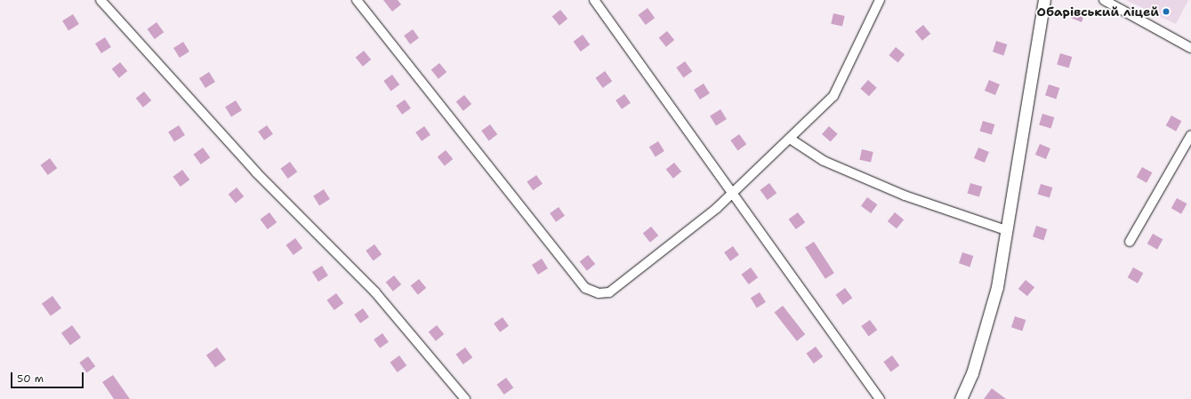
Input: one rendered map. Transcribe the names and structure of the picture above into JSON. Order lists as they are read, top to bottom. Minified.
{"places":["Обарівський ліцей"],"scale_bar":"50 m"}
